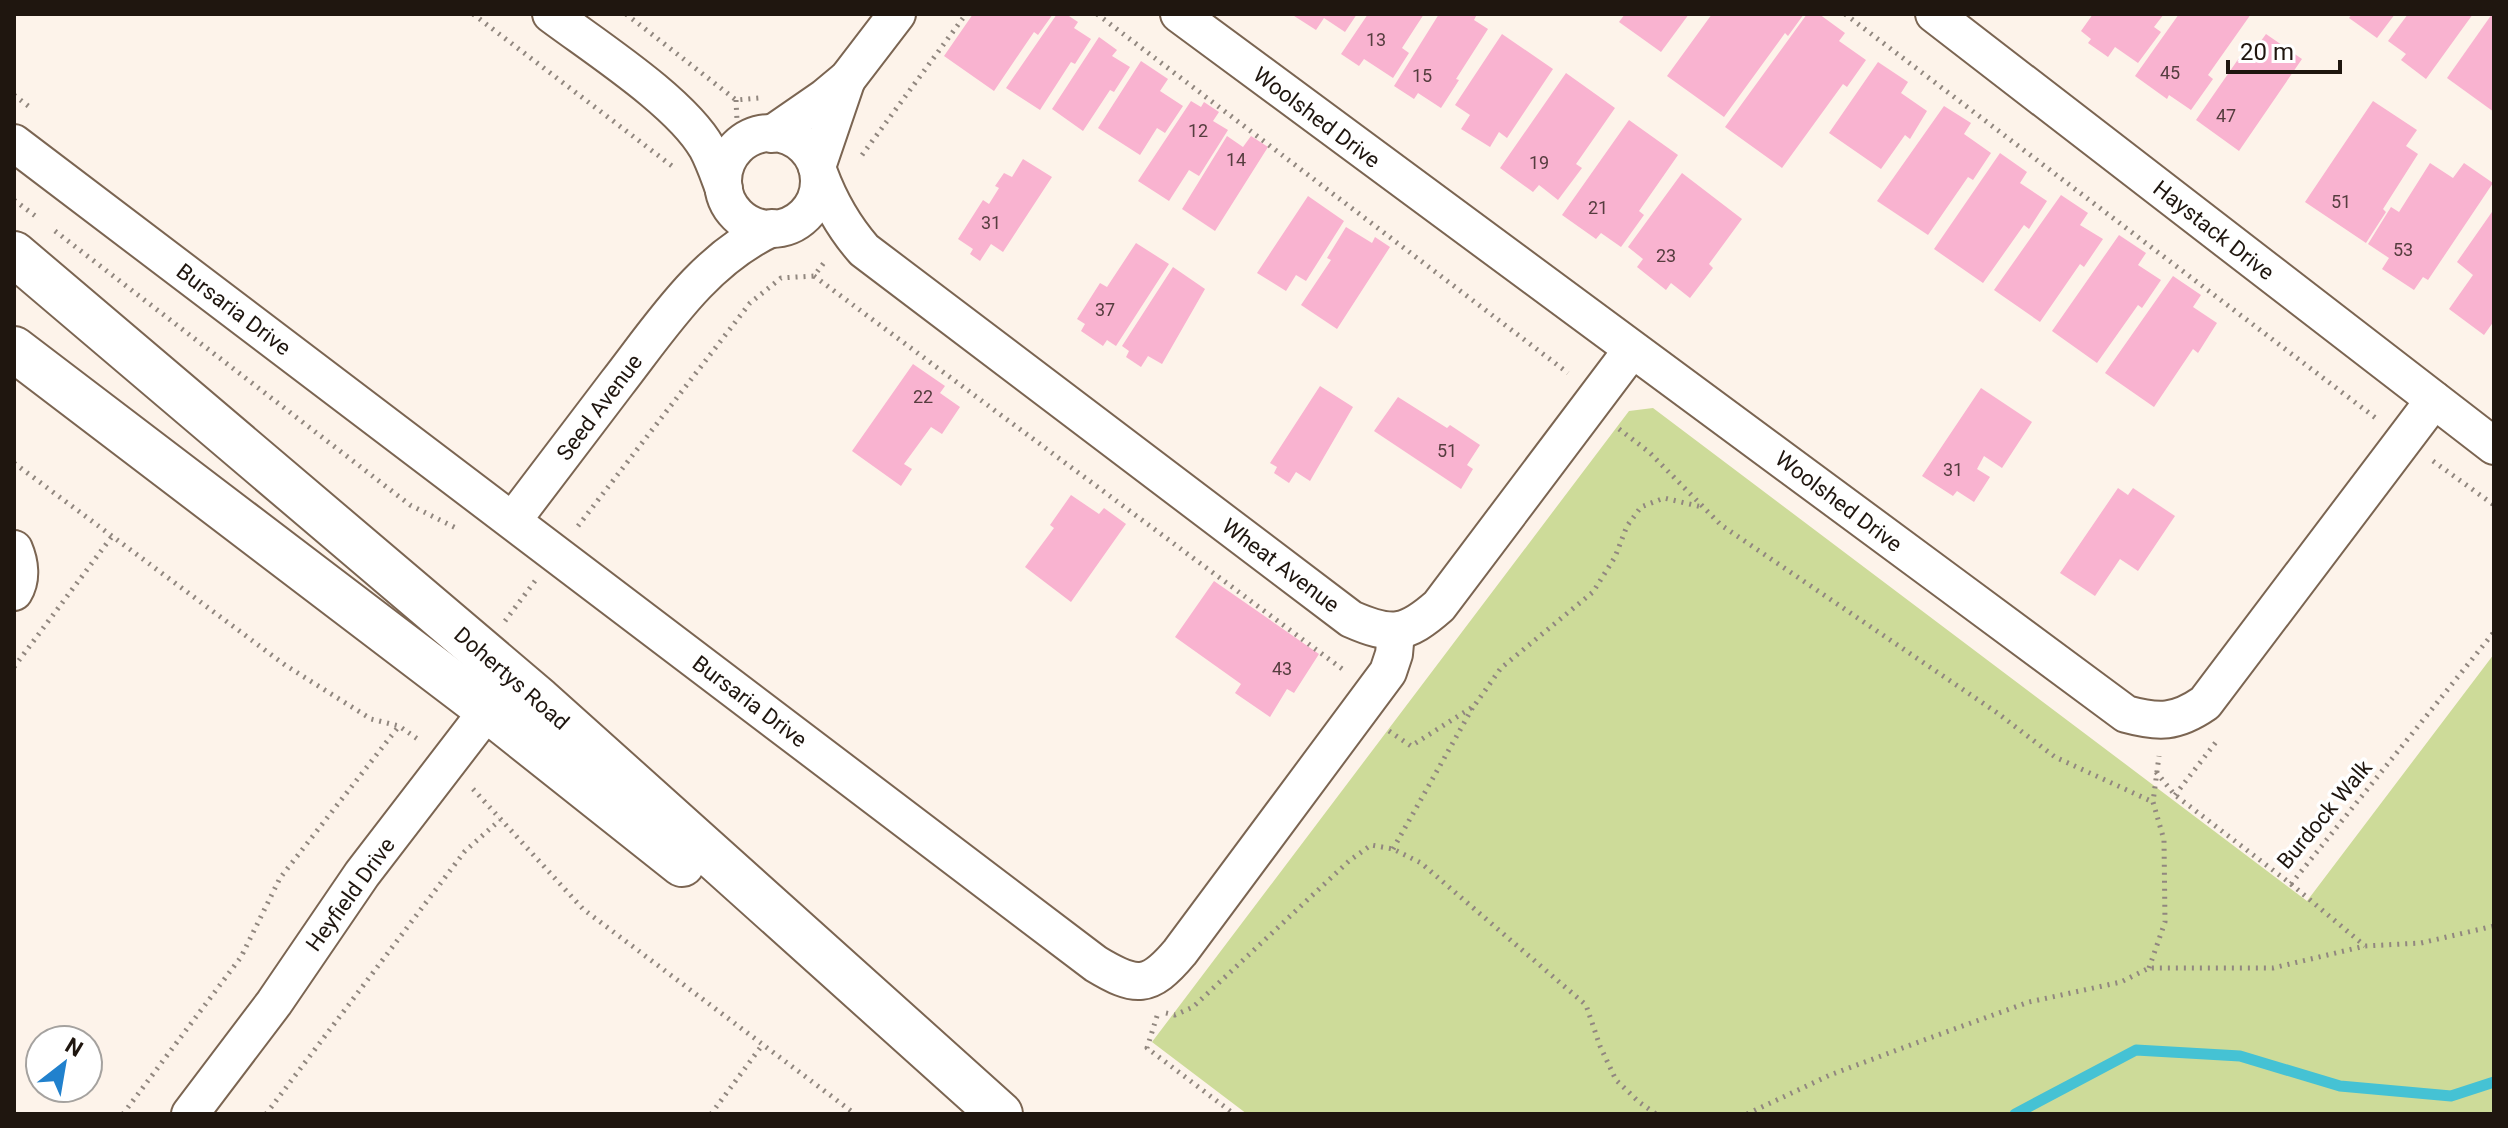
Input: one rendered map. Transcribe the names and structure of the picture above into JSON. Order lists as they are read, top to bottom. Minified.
{"streets":{"main road":["Dohertys Road"],"street":["Woolshed Drive","Haystack Drive","Bursaria Drive","Seed Avenue","Wheat Avenue","Heyfield Drive"],"path":["Burdock Walk"]},"crossings":[["Woolshed Drive","Haystack Drive"],["Bursaria Drive","Seed Avenue"],["Bursaria Drive","Wheat Avenue"],["Seed Avenue","Wheat Avenue"],["Dohertys Road","Heyfield Drive"]],"house_numbers":["13","45","15","47","12","14","19","51","21","31","53","23","37","22","51","31","43"],"scale_bar":"20 m","north":"top right"}
